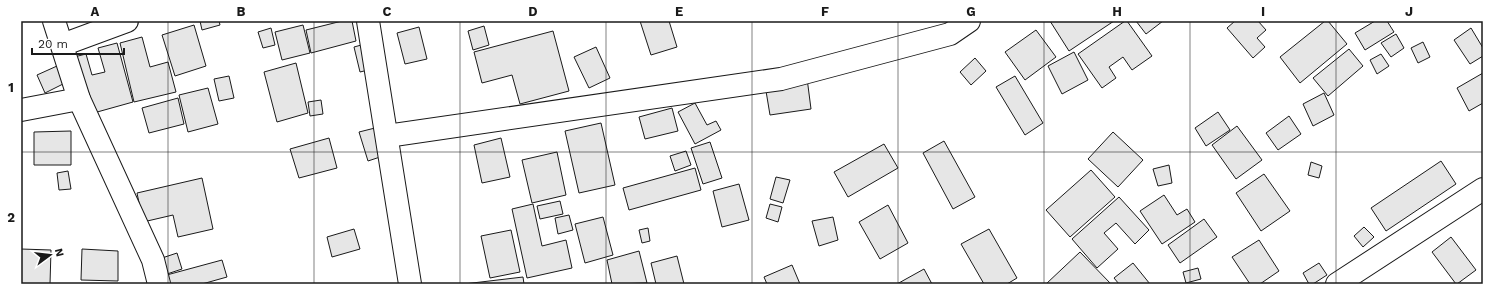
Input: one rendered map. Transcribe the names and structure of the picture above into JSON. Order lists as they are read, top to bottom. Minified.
{"scale_bar":"20 m","north":"right","grid":{"columns":["A","B","C","D","E","F","G","H","I","J"],"rows":["1","2"]}}
